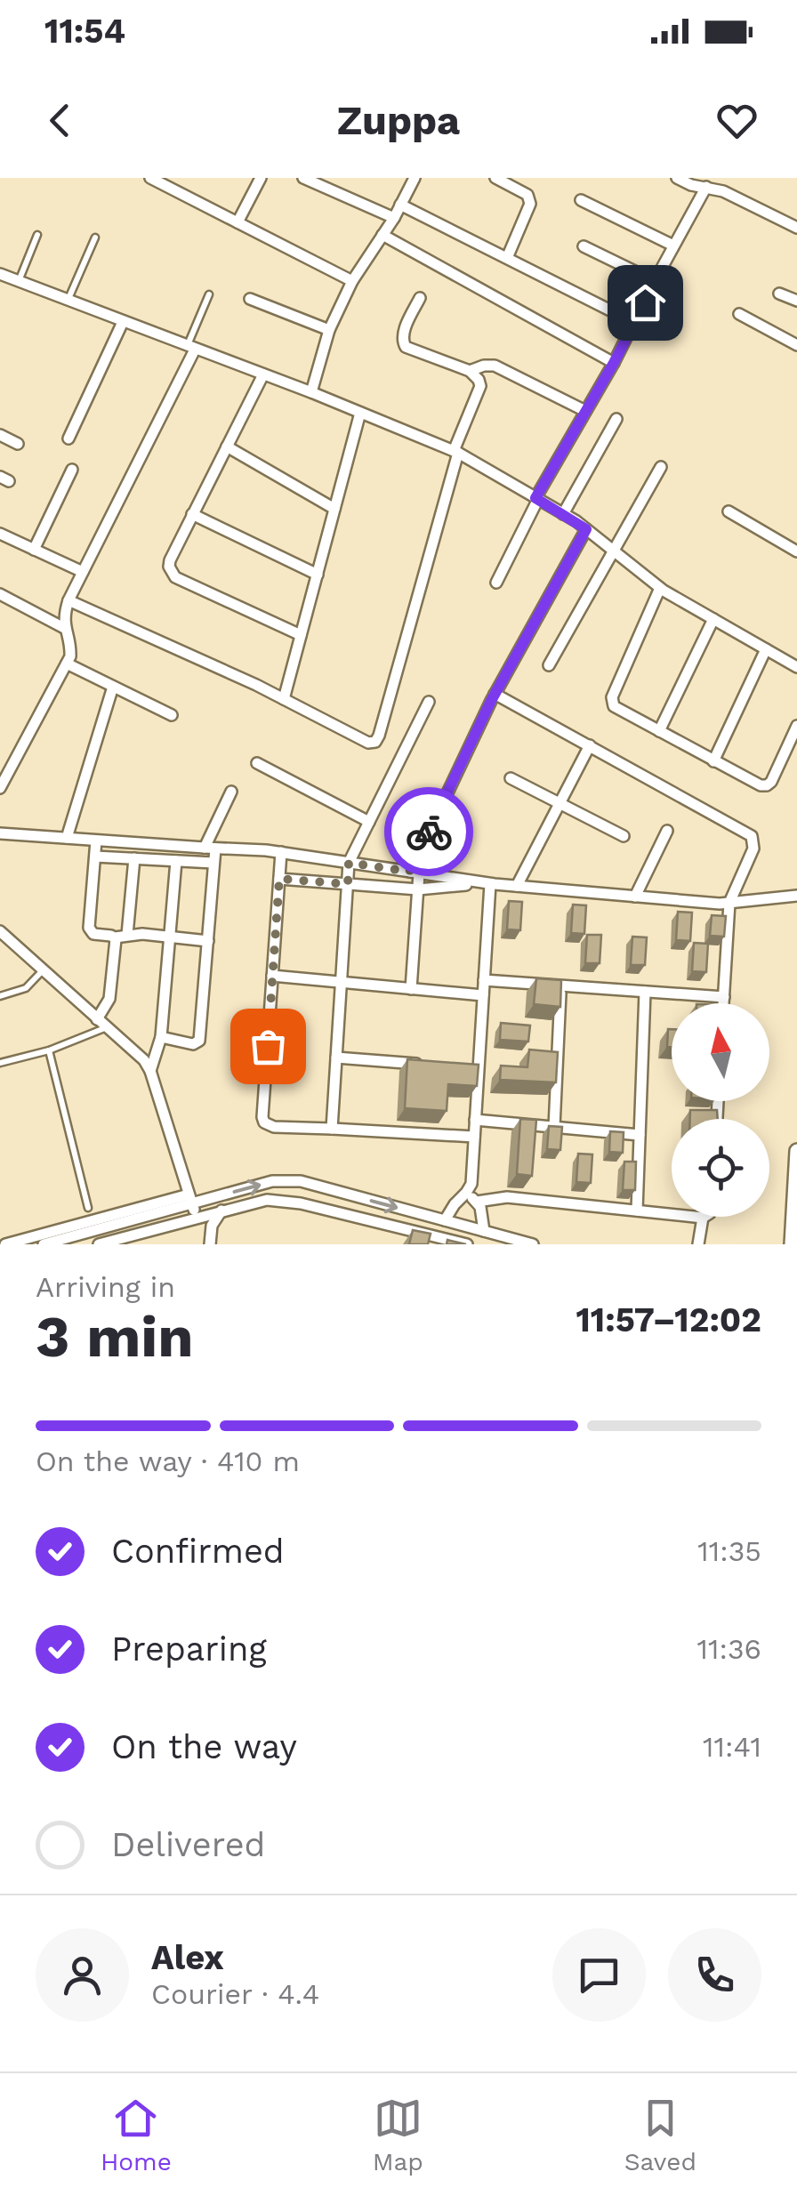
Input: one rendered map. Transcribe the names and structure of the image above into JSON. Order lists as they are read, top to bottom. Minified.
{"north":"top","page":{"status":"11:54","header":"Zuppa","heading":["3 min","Arriving in","11:57–12:02"],"panel":["Alex","Courier · 4.4"],"bar":"On the way · 410 m","list":[["Confirmed","11:35"],["Preparing","11:36"],["On the way","11:41"],"Delivered"],"tabs":["Home","Map","Saved"]}}
